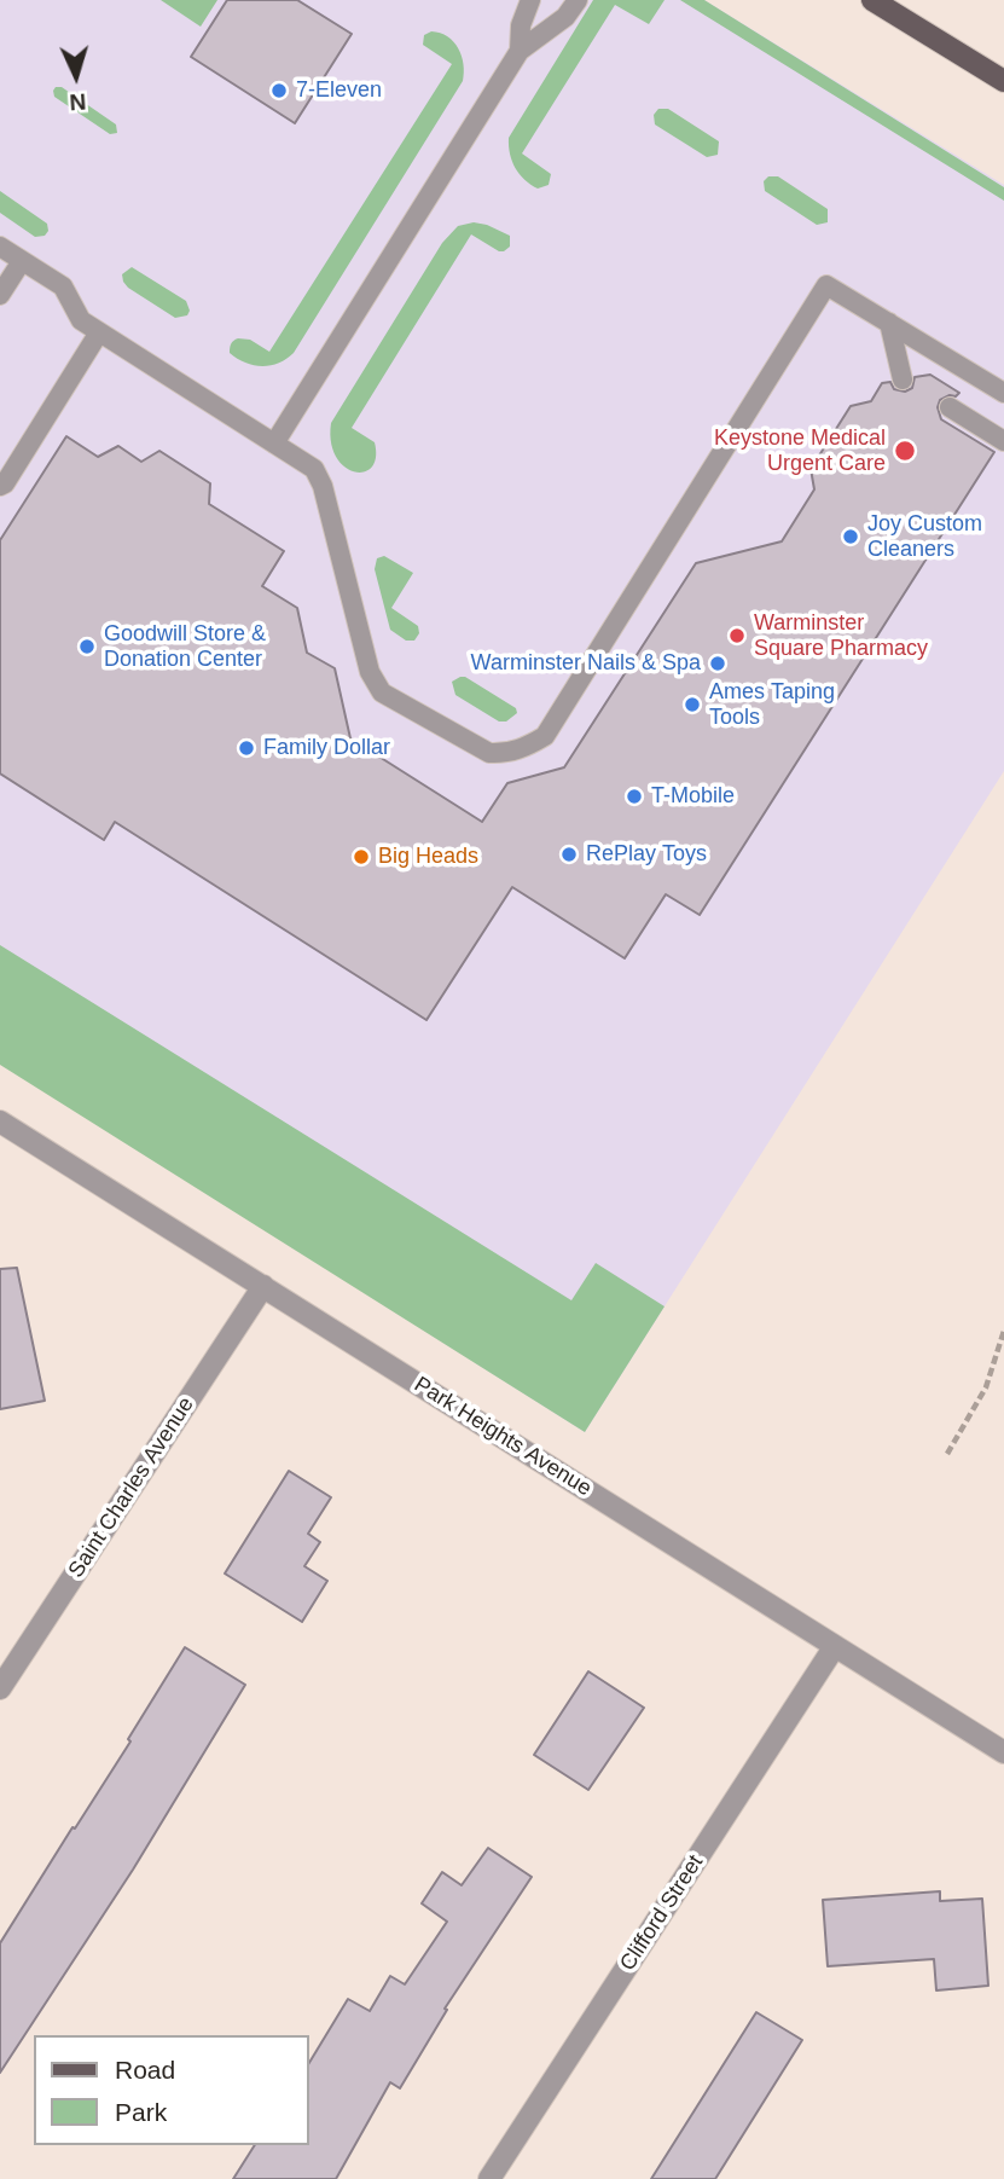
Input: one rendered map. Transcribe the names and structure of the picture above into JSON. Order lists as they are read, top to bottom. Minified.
{"streets":{"street":["Park Heights Avenue","Saint Charles Avenue","Clifford Street"]},"crossings":[["Park Heights Avenue","Saint Charles Avenue"],["Park Heights Avenue","Clifford Street"]],"places":["7-Eleven","Keystone Medical Urgent Care","Joy Custom Cleaners","Warminster Square Pharmacy","Goodwill Store & Donation Center","Warminster Nails & Spa","Ames Taping Tools","Family Dollar","T-Mobile","RePlay Toys","Big Heads"],"legend":["Road","Park"],"north":"bottom"}
